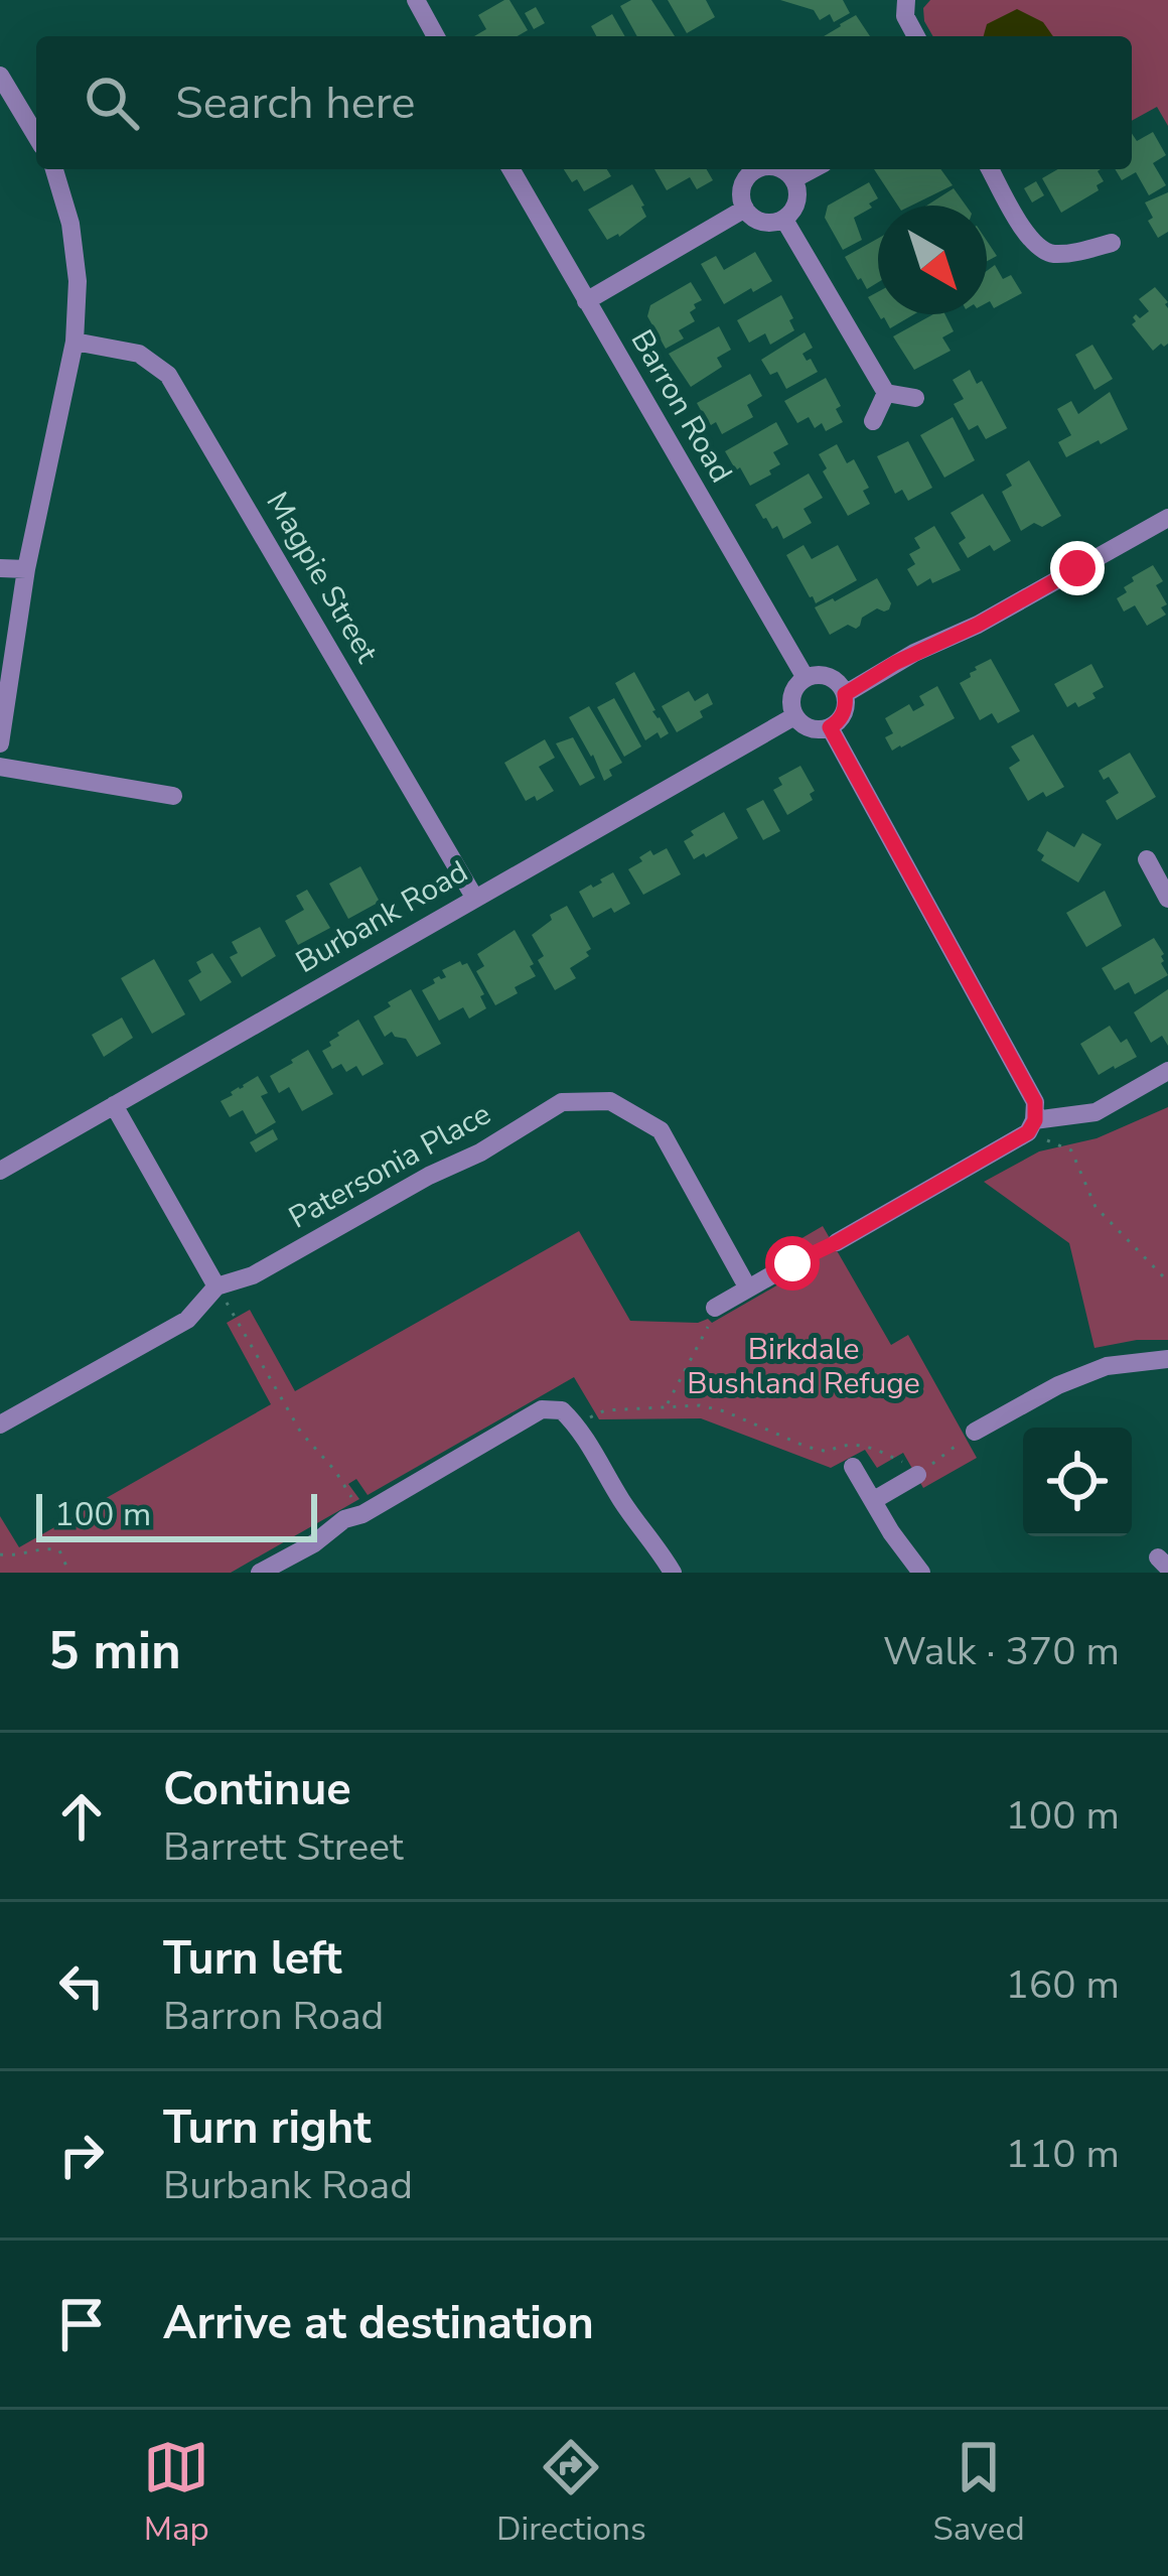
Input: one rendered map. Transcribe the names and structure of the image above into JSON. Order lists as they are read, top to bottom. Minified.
{"streets":{"street":["Barron Road","Magpie Street","Burbank Road","Patersonia Place"]},"crossings":[["Barron Road","Burbank Road"],["Magpie Street","Burbank Road"]],"parks":["Birkdale Bushland Refuge"],"scale_bar":"100 m","north":"bottom right","page":{"search":"Search here","scale":"100 m","heading":["5 min","Walk · 370 m"],"list":[["Continue","Barrett Street","100 m"],["Turn left","Barron Road","160 m"],["Turn right","Burbank Road","110 m"],"Arrive at destination"],"nav":["Map","Directions","Saved"]}}
